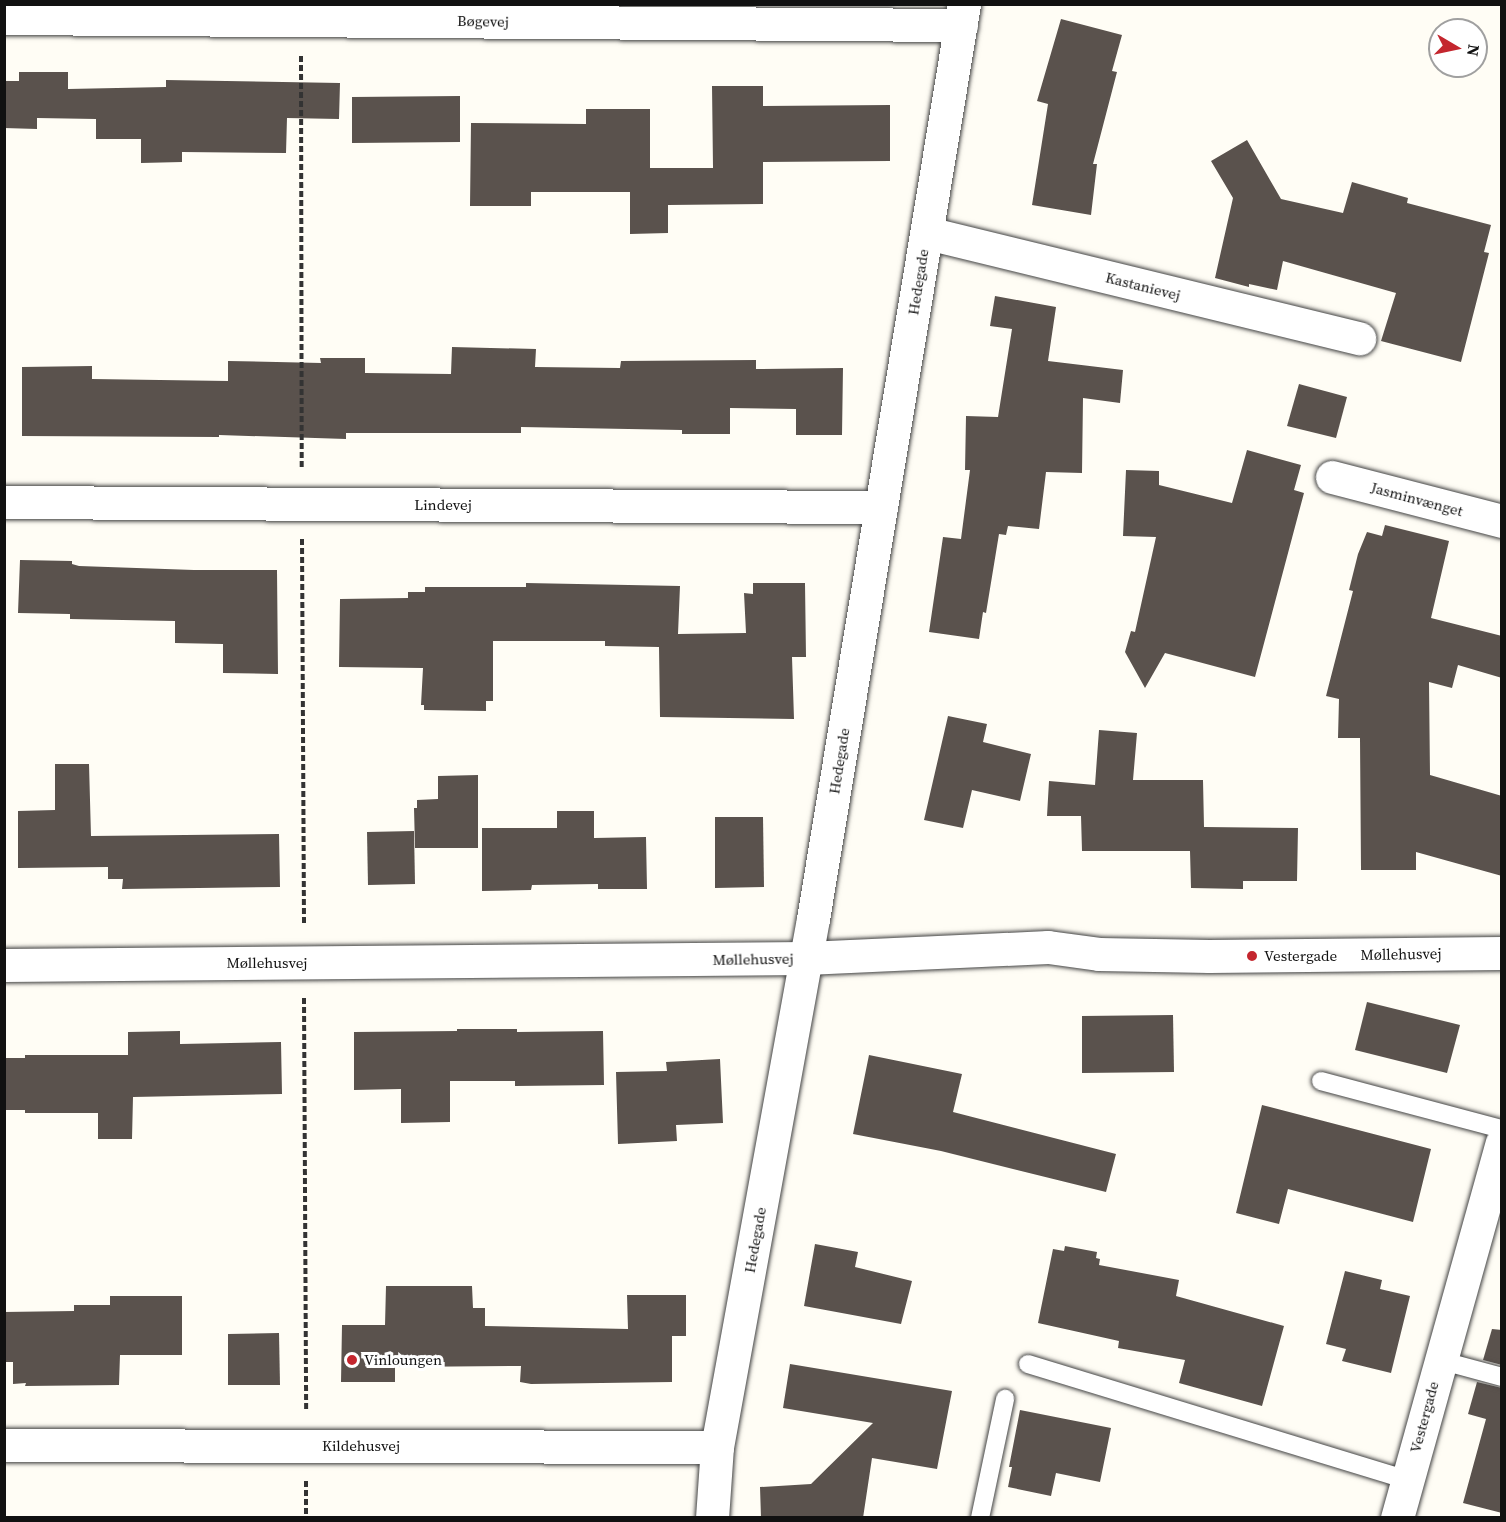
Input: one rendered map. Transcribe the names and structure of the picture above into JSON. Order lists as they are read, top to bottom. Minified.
{"streets":{"street":["Bøgevej","Hedegade","Kastanievej","Jasminvænget","Lindevej","Møllehusvej","Vestergade","Kildehusvej"]},"crossings":[["Bøgevej","Hedegade"],["Hedegade","Kastanievej"],["Hedegade","Lindevej"],["Hedegade","Møllehusvej"],["Hedegade","Kildehusvej"]],"places":["Vestergade","Vinloungen"],"north":"right"}
